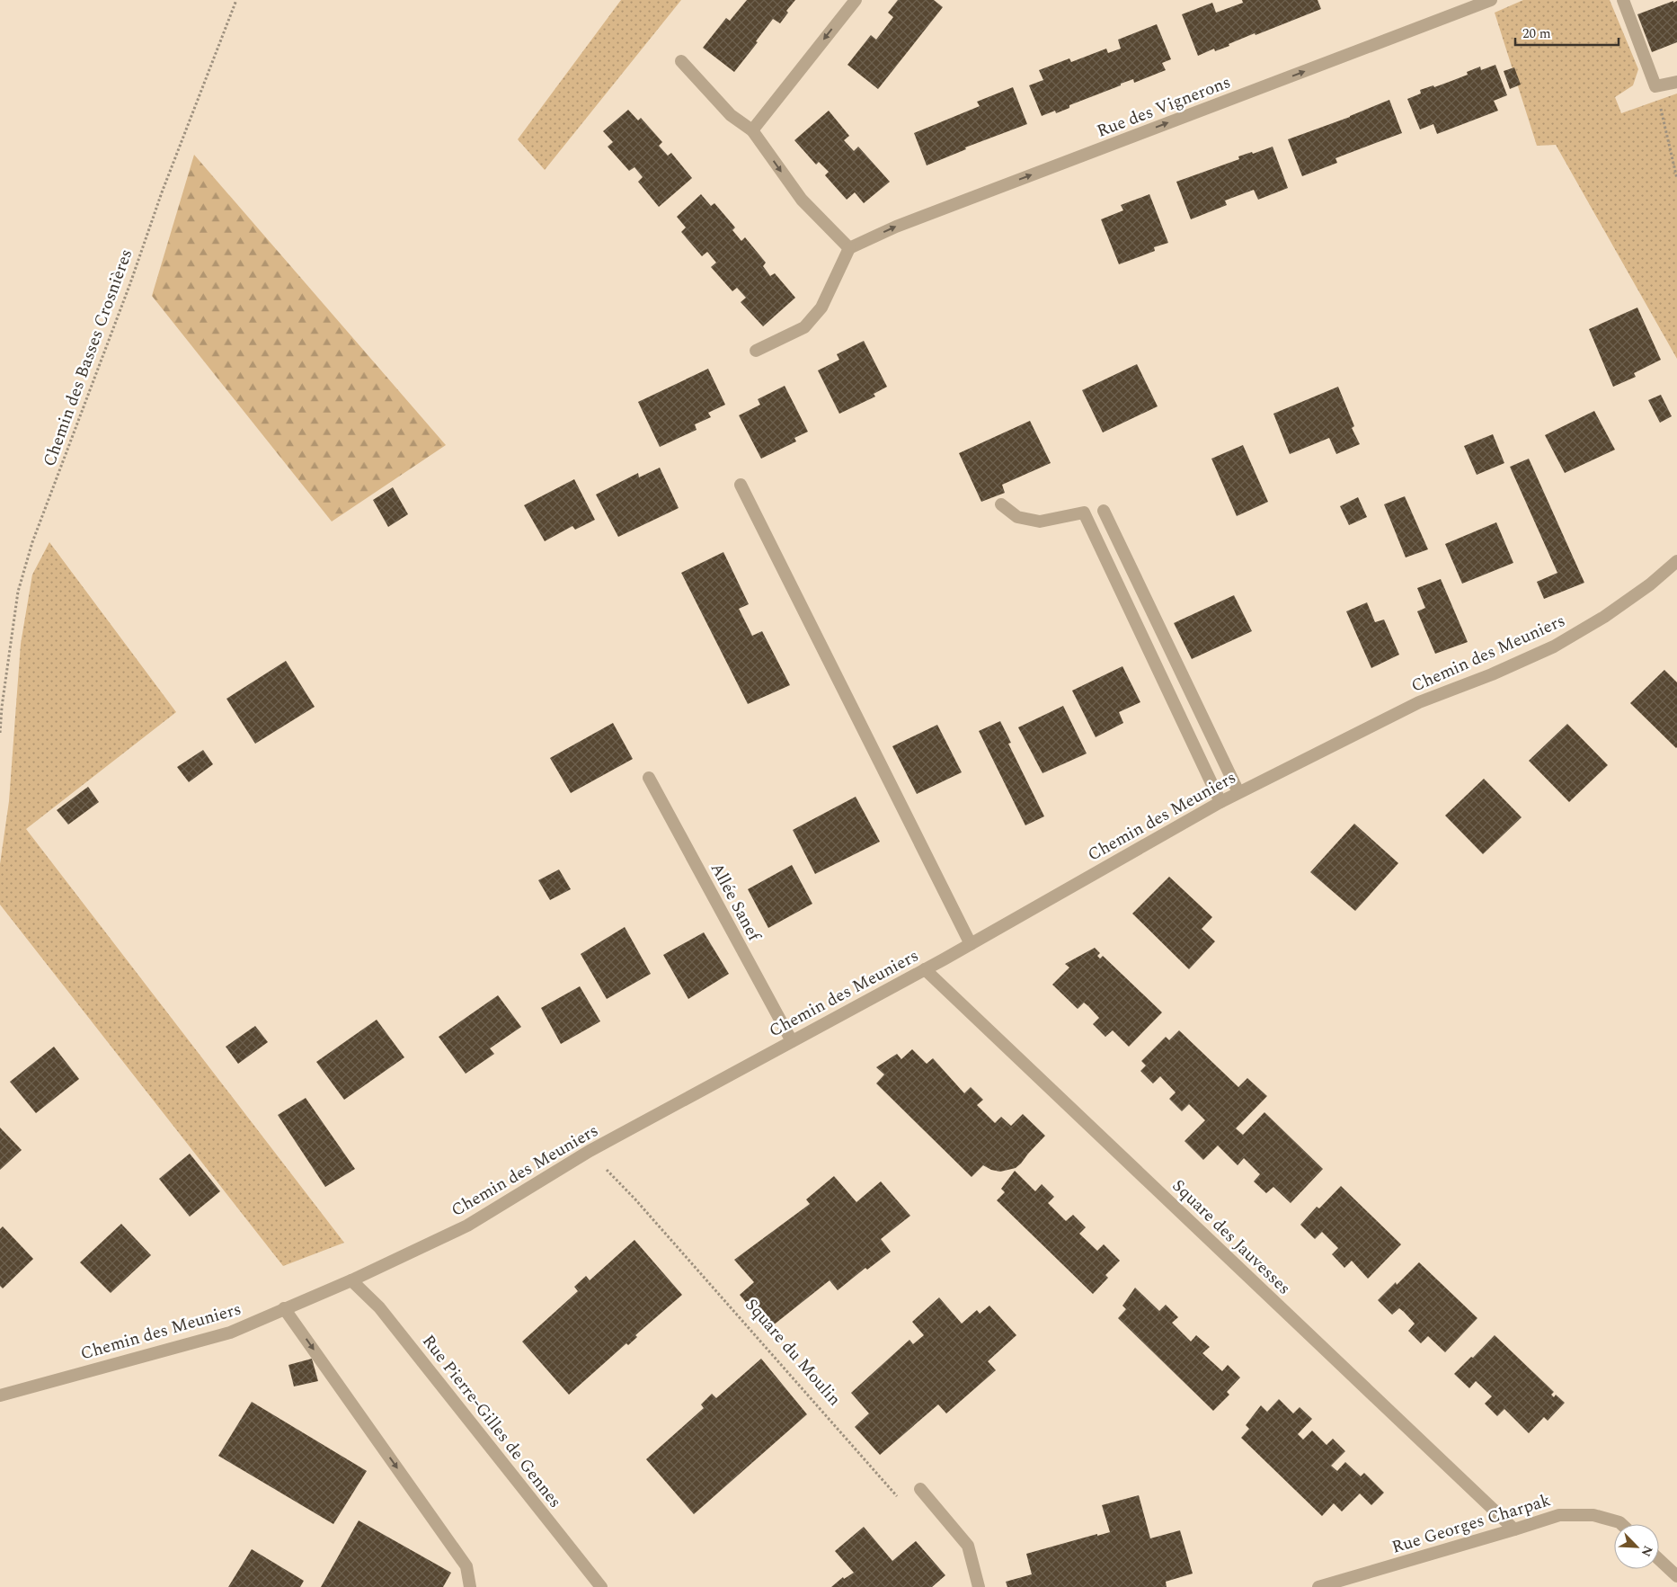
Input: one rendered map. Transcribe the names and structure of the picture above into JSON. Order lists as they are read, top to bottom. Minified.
{"streets":{"street":["Rue des Vignerons","Chemin des Meuniers","Allée Sanef","Square des Jauvesses","Rue Pierre-Gilles de Gennes","Rue Georges Charpak"],"path":["Chemin des Basses Crosnières","Square du Moulin"]},"crossings":[["Chemin des Meuniers","Allée Sanef"],["Chemin des Meuniers","Square des Jauvesses"],["Chemin des Meuniers","Square du Moulin"],["Chemin des Meuniers","Rue Pierre-Gilles de Gennes"],["Square des Jauvesses","Rue Georges Charpak"]],"one_way":["Rue des Vignerons"],"scale_bar":"20 m","north":"bottom right"}
